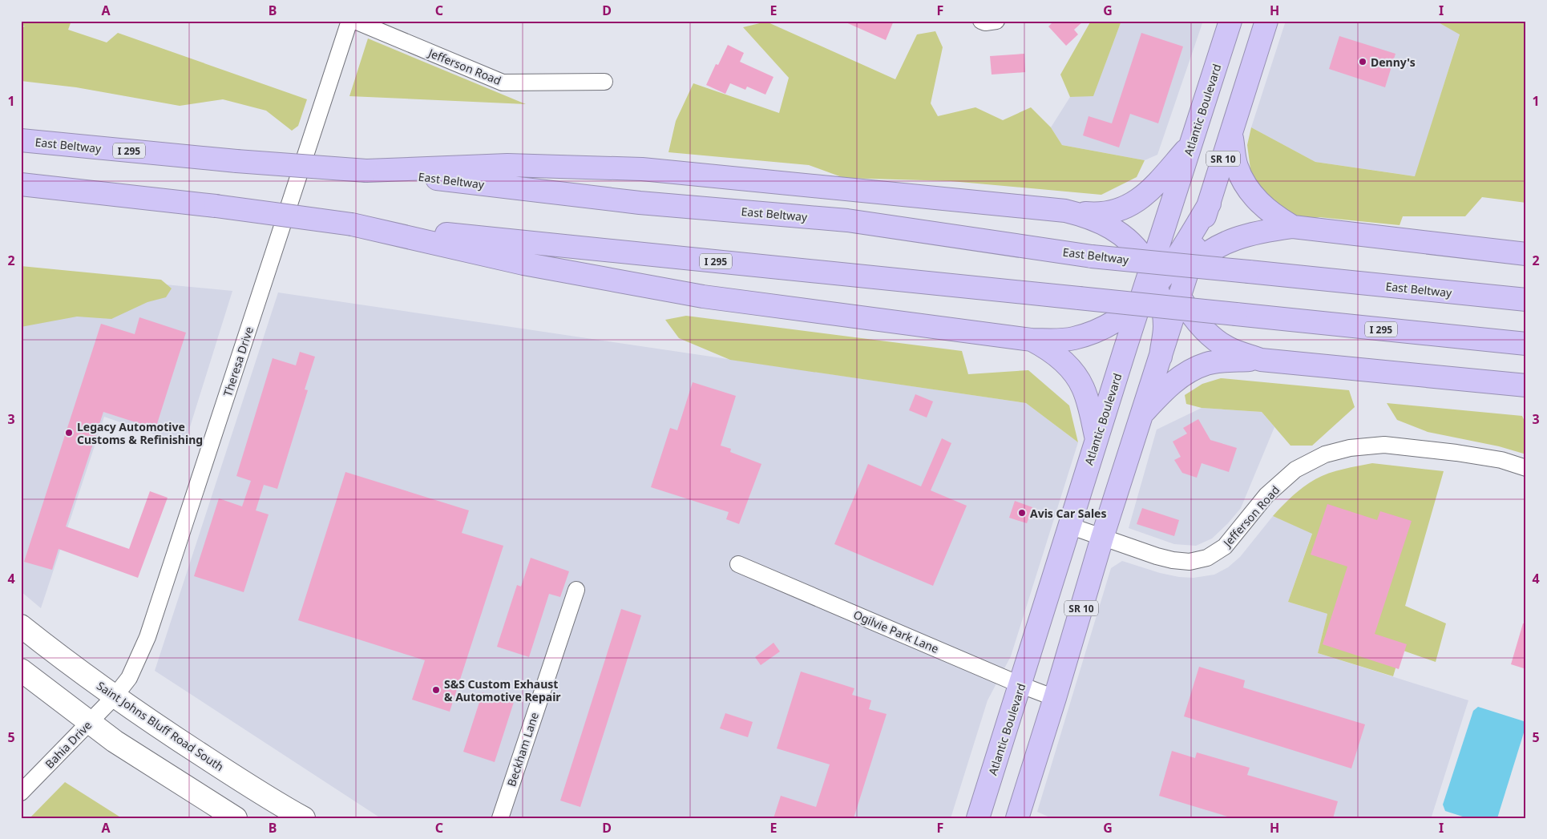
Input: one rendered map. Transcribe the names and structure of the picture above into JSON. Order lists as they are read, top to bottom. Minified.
{"streets":{"highway":["Atlantic Boulevard","East Beltway","I 295","SR 10"],"main road":["Saint Johns Bluff Road South"],"street":["Jefferson Road","Theresa Drive","Ogilvie Park Lane","Bahia Drive","Beckham Lane"]},"crossings":[["Jefferson Road","Atlantic Boulevard"],["Jefferson Road","SR 10"],["Atlantic Boulevard","SR 10"],["Atlantic Boulevard","Ogilvie Park Lane"],["SR 10","Ogilvie Park Lane"],["Theresa Drive","Saint Johns Bluff Road South"],["Theresa Drive","Bahia Drive"],["Saint Johns Bluff Road South","Bahia Drive"]],"places":["Denny's","Legacy Automotive Customs & Refinishing","Avis Car Sales","S&S Custom Exhaust & Automotive Repair"],"grid":{"columns":["A","B","C","D","E","F","G","H","I"],"rows":["1","2","3","4","5"]}}
